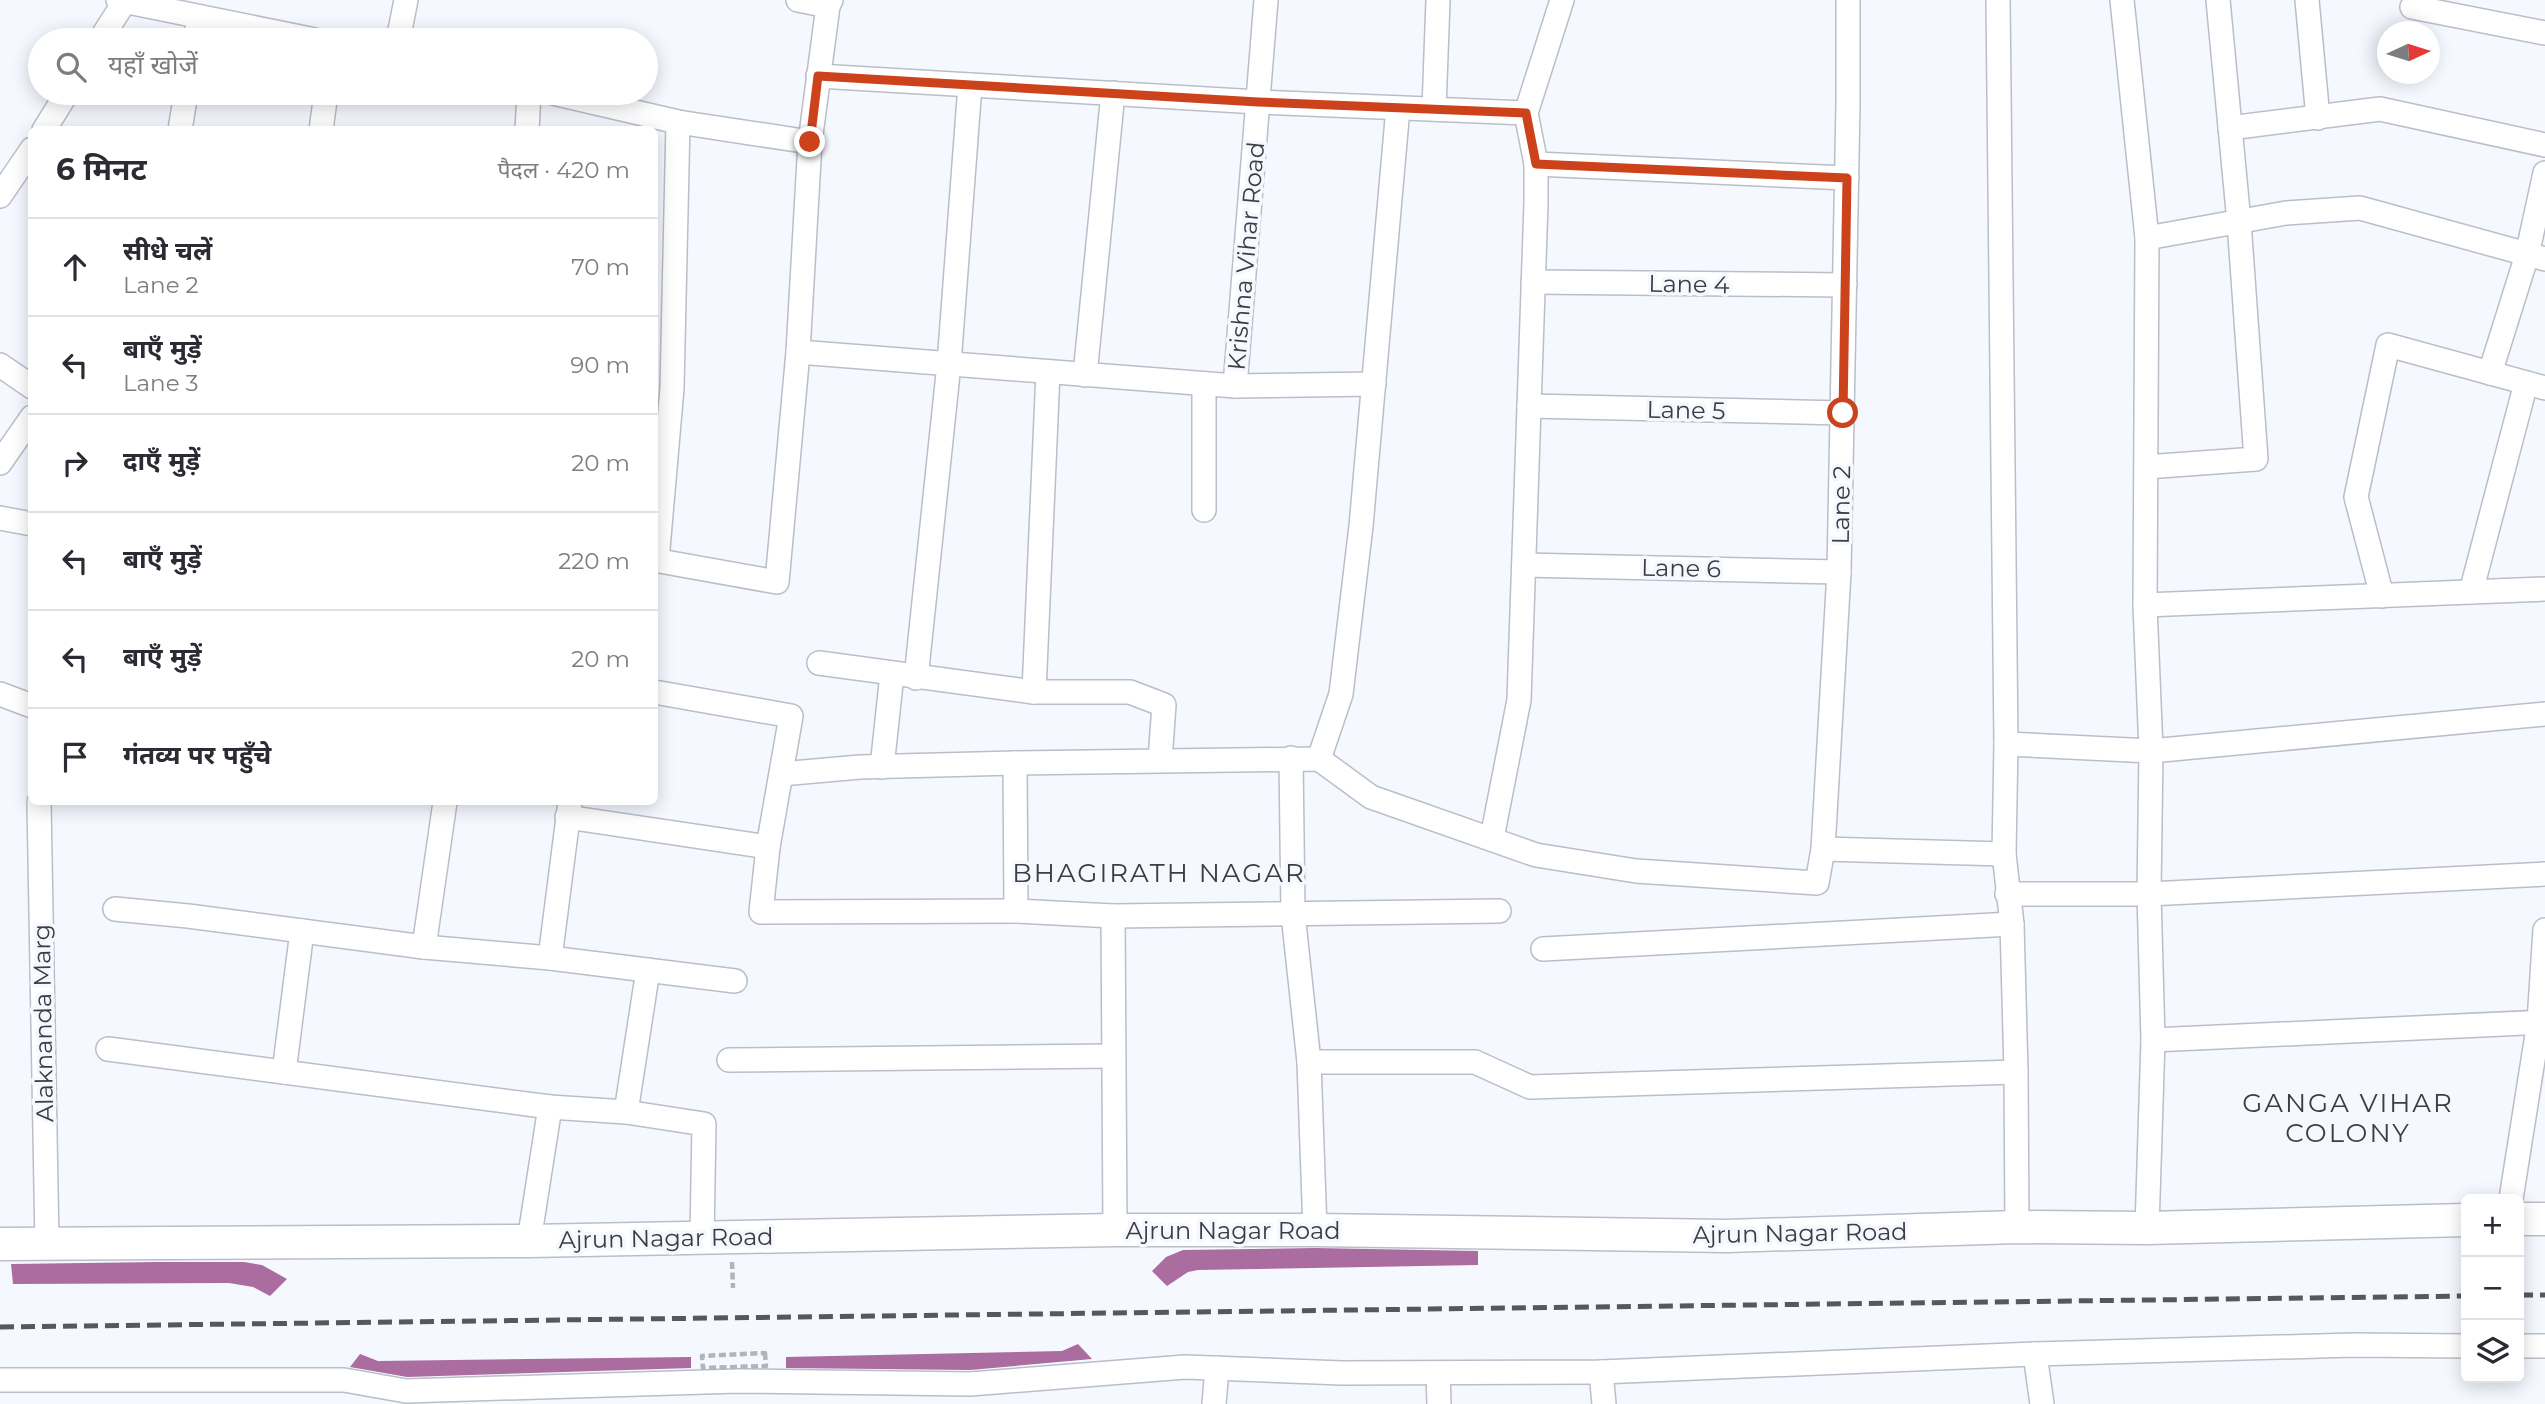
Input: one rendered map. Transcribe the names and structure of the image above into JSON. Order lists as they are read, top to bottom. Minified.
{"streets":{"street":["Krishna Vihar Road","Lane 4","Lane 5","Lane 2","Lane 6","Alaknanda Marg","Ajrun Nagar Road"]},"crossings":[["Lane 4","Lane 2"],["Lane 5","Lane 2"],["Lane 2","Lane 6"],["Alaknanda Marg","Ajrun Nagar Road"]],"districts":["BHAGIRATH NAGAR","GANGA VIHAR COLONY"],"north":"right","page":{"search":"यहाँ खोजें","heading":["6 मिनट","पैदल · 420 m"],"list":[["सीधे चलें","Lane 2","70 m"],["बाएँ मुड़ें","Lane 3","90 m"],["दाएँ मुड़ें","20 m"],["बाएँ मुड़ें","220 m"],["बाएँ मुड़ें","20 m"],"गंतव्य पर पहुँचे"],"map_buttons":["+","−"]}}
